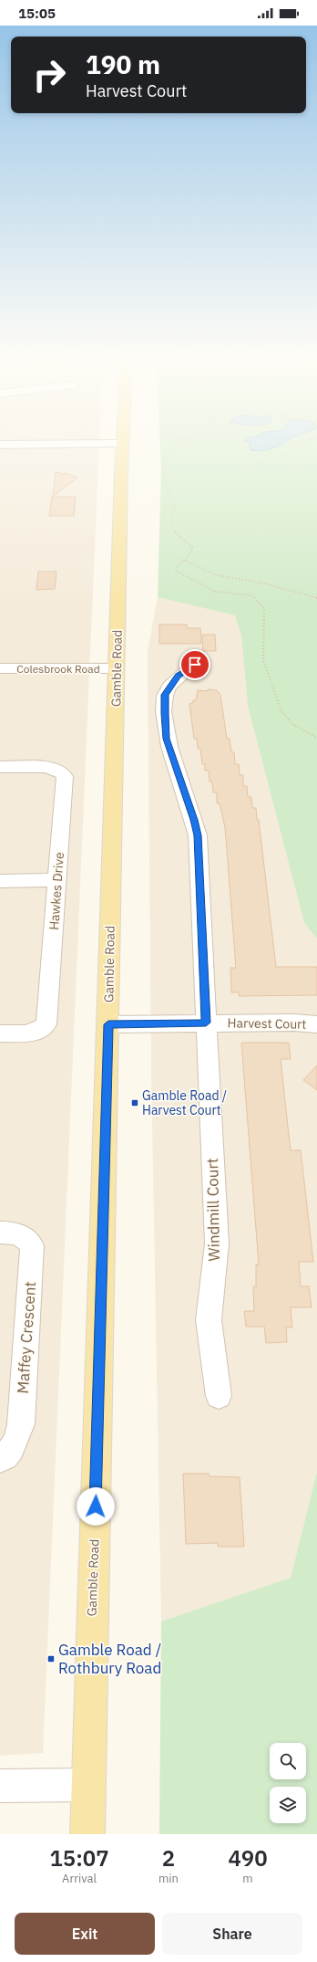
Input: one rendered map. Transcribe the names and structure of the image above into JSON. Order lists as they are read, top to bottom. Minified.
{"streets":{"main road":["Gamble Road"],"street":["Colesbrook Road","Hawkes Drive","Harvest Court","Windmill Court","Maffey Crescent"]},"crossings":[["Colesbrook Road","Gamble Road"],["Gamble Road","Harvest Court"],["Harvest Court","Windmill Court"]],"places":{"transit":["Gamble Road / Harvest Court","Gamble Road / Rothbury Road"]},"page":{"status":"15:05","turn":["190 m","Harvest Court"],"eta":["15:07","Arrival","2","min","490","m"],"buttons":["Exit","Share"]}}
